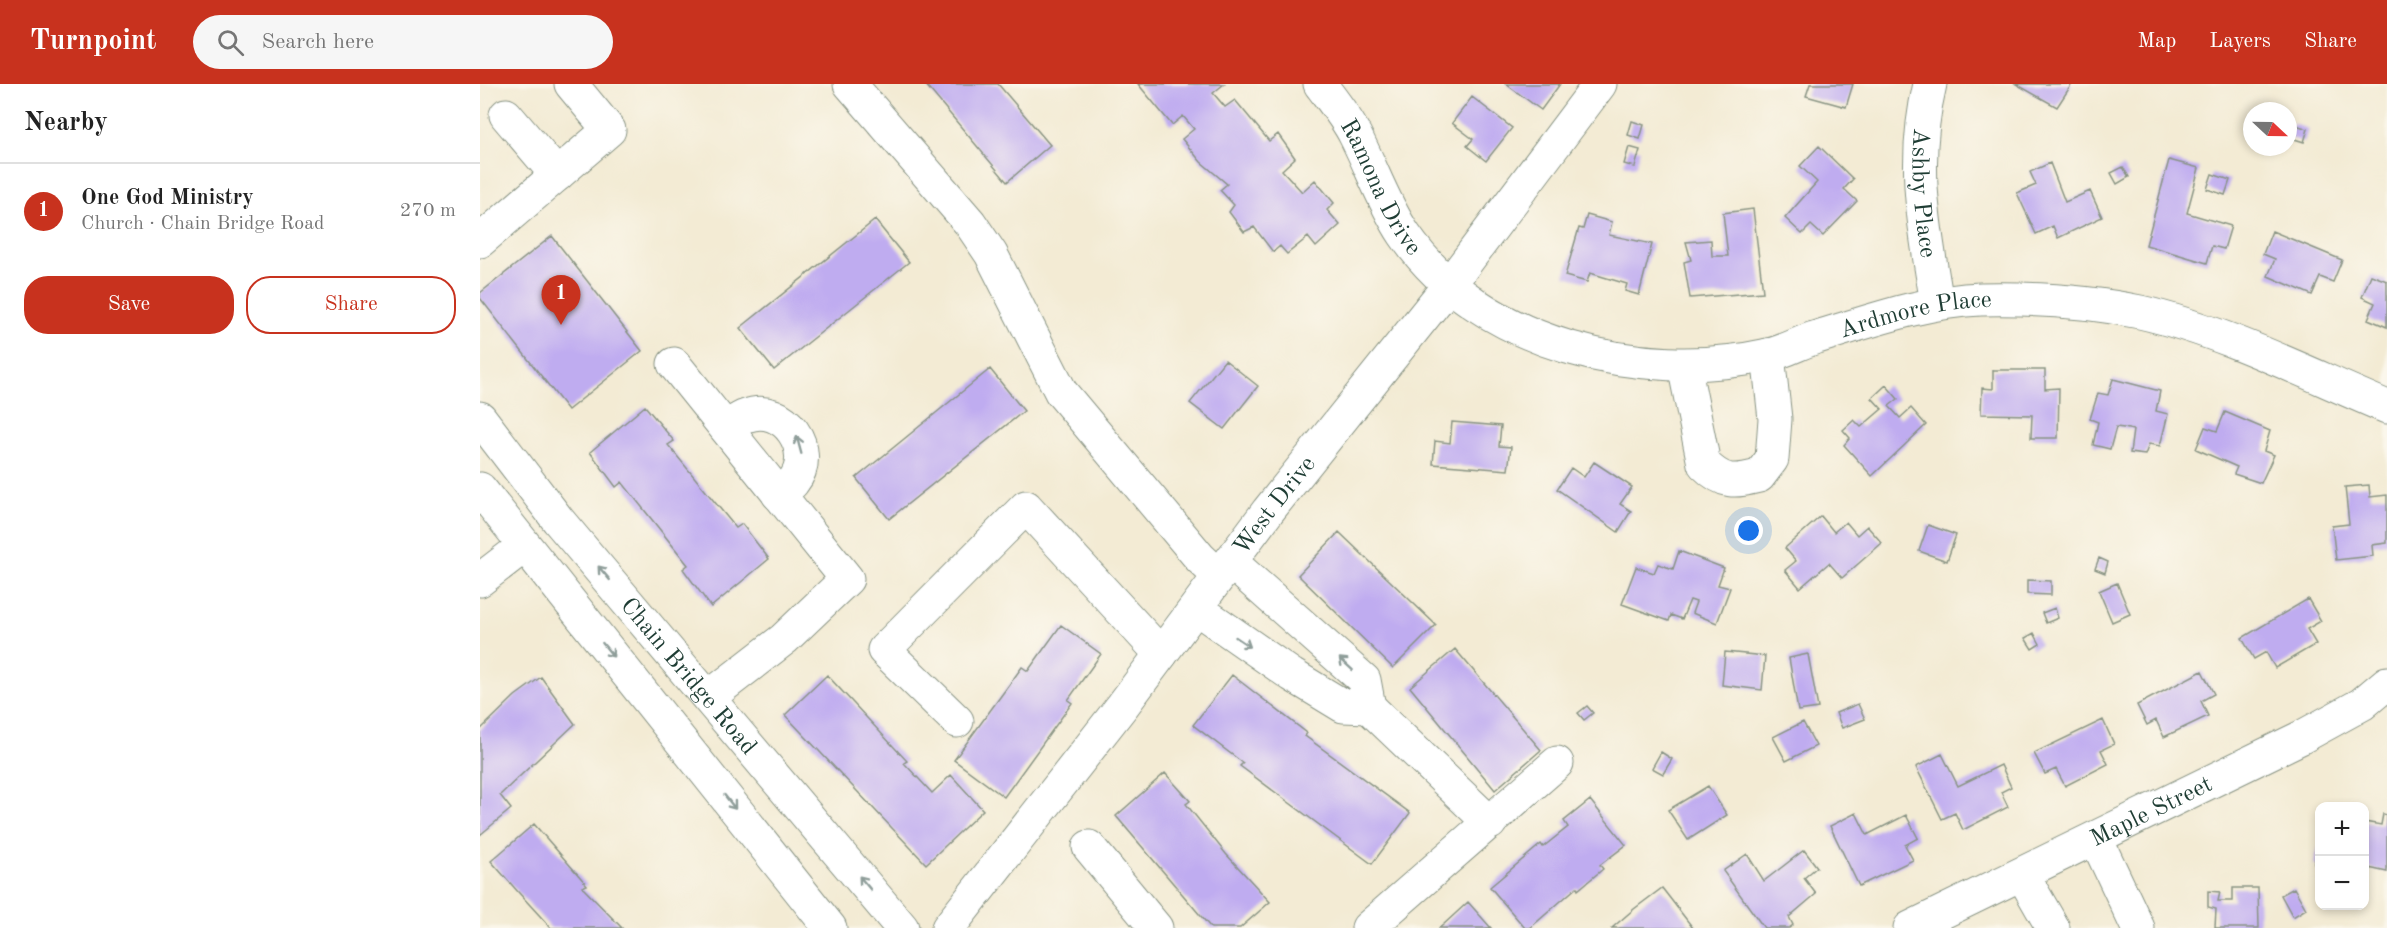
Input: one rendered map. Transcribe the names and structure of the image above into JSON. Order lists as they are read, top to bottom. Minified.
{"streets":{"street":["Ramona Drive","Ashby Place","Ardmore Place","West Drive","Chain Bridge Road","Maple Street"]},"crossings":[["Ramona Drive","Ardmore Place"],["Ramona Drive","West Drive"],["Ashby Place","Ardmore Place"],["Ardmore Place","West Drive"]],"north":"right","page":{"header":"Turnpoint","search":"Search here","nav":["Map","Layers","Share"],"heading":"Nearby","list":[{"mark":"1","name":"One God Ministry","note":"Church · Chain Bridge Road","value":"270 m"}],"buttons":["Save","Share"],"pins":"1","map_buttons":["+","−"]}}
